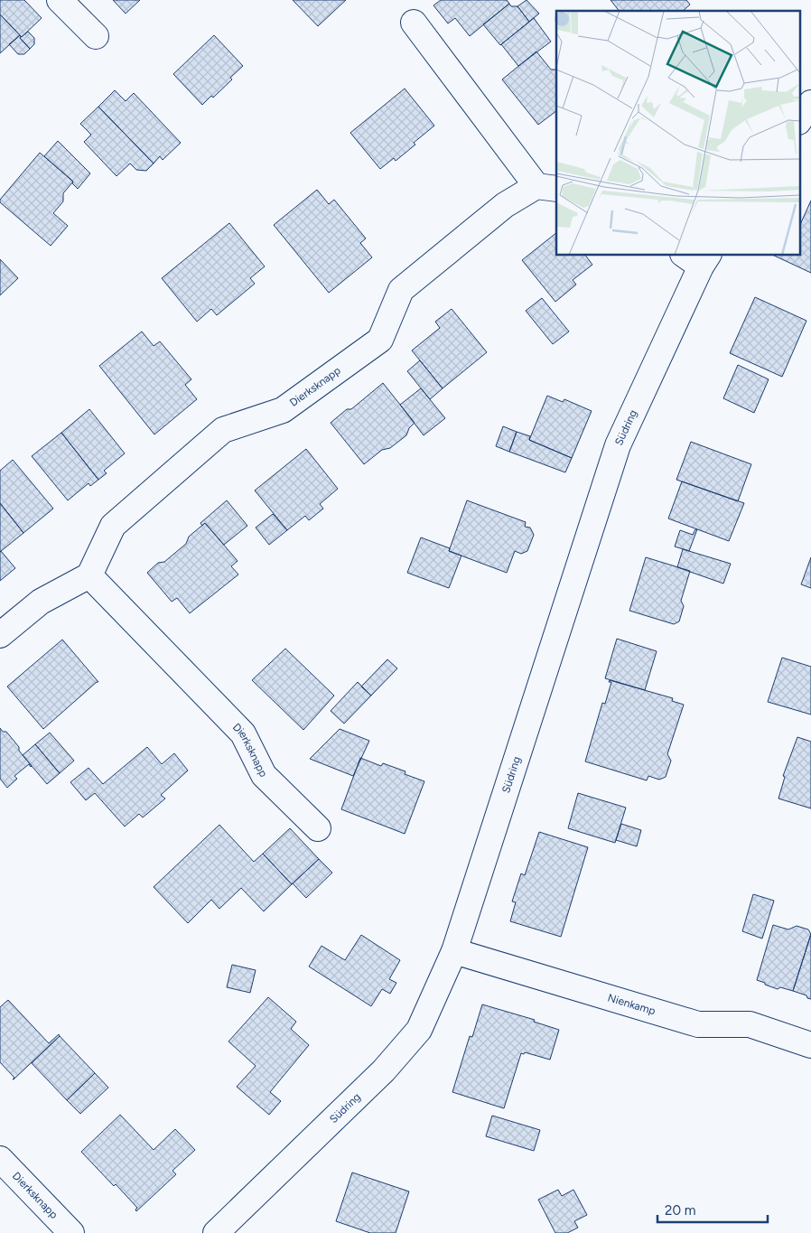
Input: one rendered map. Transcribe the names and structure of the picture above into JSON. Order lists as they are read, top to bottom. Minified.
{"streets":{"street":["Dierksknapp","Südring","Nienkamp"]},"crossings":[["Südring","Nienkamp"]],"scale_bar":"20 m"}
